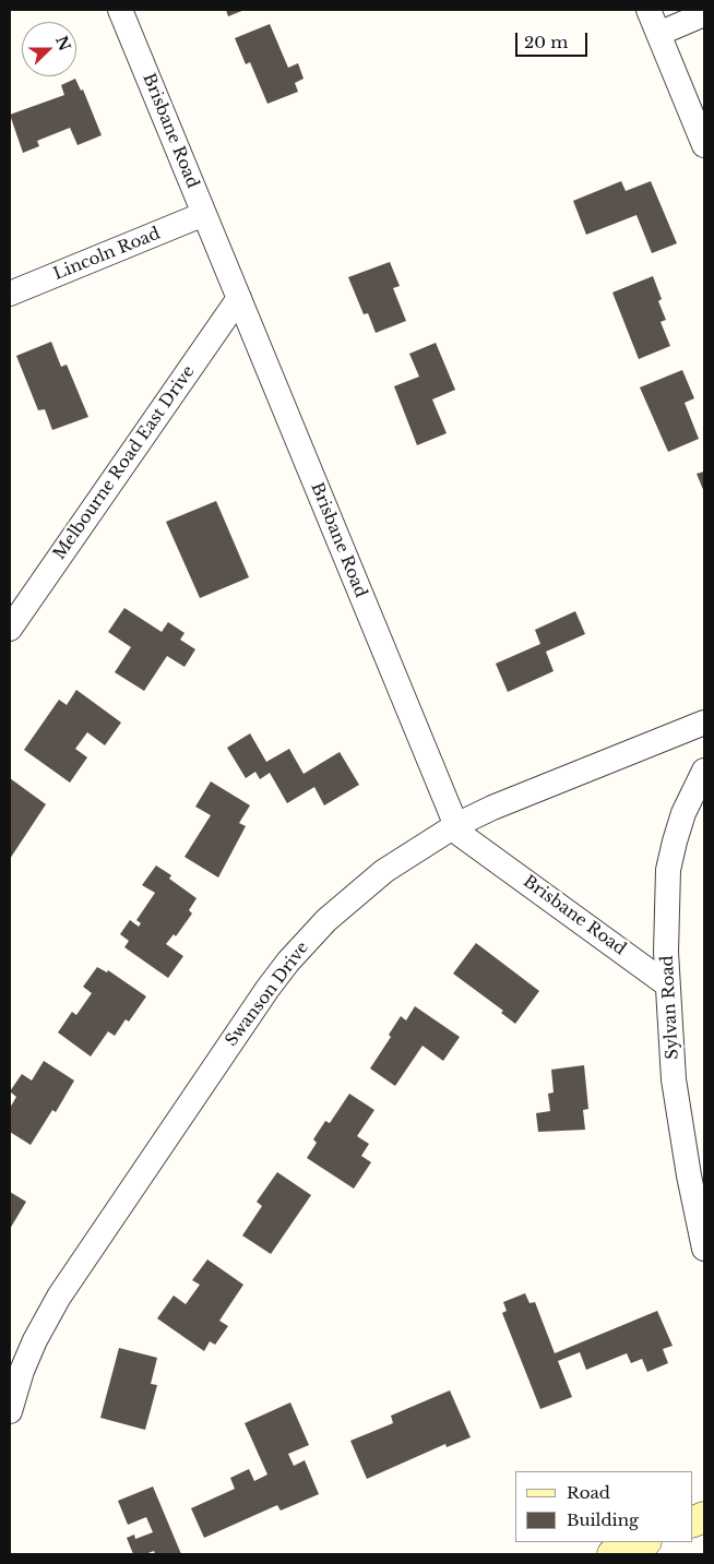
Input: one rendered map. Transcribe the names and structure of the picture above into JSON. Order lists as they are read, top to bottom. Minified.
{"streets":{"street":["Brisbane Road","Lincoln Road","Melbourne Road East Drive","Swanson Drive","Sylvan Road"]},"crossings":[["Brisbane Road","Lincoln Road"],["Brisbane Road","Melbourne Road East Drive"],["Brisbane Road","Swanson Drive"],["Brisbane Road","Sylvan Road"]],"legend":["Road","Building"],"scale_bar":"20 m","north":"right"}
